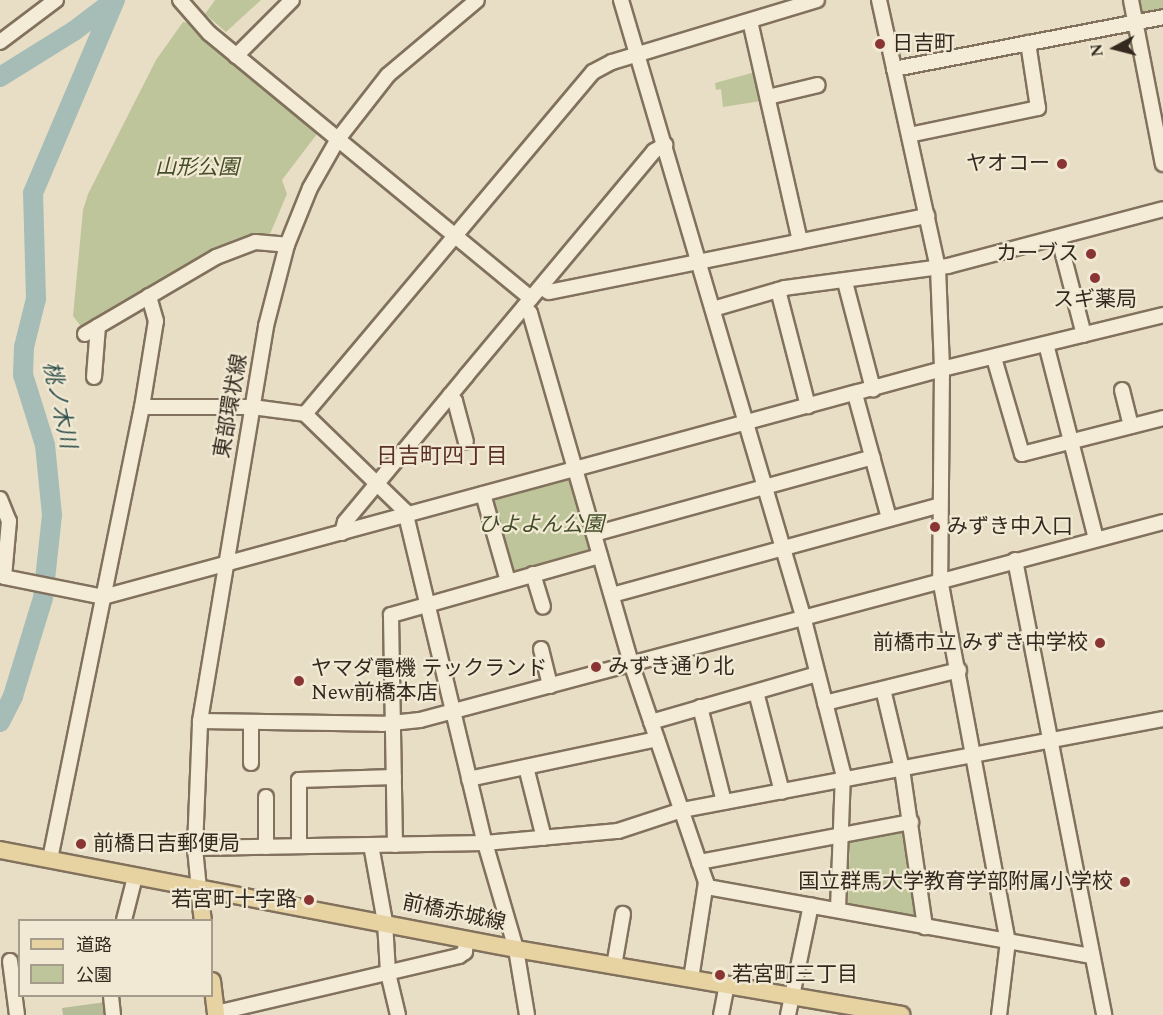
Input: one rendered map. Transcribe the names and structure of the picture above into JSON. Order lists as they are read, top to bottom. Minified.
{"streets":{"main road":["前橋赤城線"],"street":["東部環状線"]},"crossings":[["東部環状線","前橋赤城線"]],"districts":["日吉町四丁目"],"water":["桃ノ木川"],"parks":["山形公園","ひよよん公園"],"places":["日吉町","ヤオコー","カーブス","スギ薬局","みずき中入口","前橋市立 みずき中学校","みずき通り北","ヤマダ電機 テックランド New前橋本店","前橋日吉郵便局","国立群馬大学教育学部附属小学校","若宮町十字路","若宮町三丁目"],"legend":["道路","公園"],"north":"left"}
